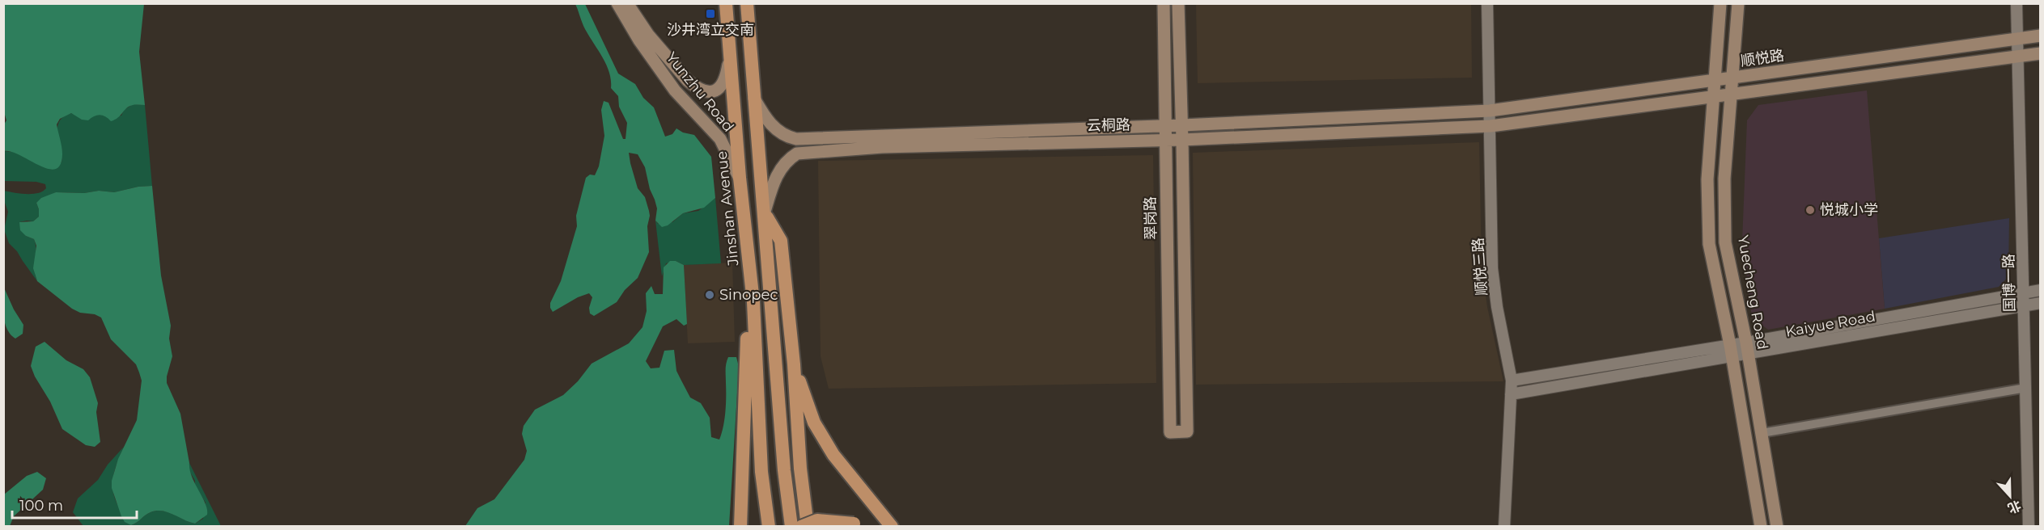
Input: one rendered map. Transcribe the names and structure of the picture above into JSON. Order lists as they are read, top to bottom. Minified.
{"streets":{"highway":["Jinshan Avenue"],"main road":["顺悦路","Yunzhu Road","云桐路","翠岗路","Yuecheng Road"],"street":["顺悦三路","国博一路","Kaiyue Road"]},"crossings":[["顺悦路","云桐路"],["顺悦路","顺悦三路"],["顺悦路","国博一路"],["顺悦路","Yuecheng Road"],["Yunzhu Road","Jinshan Avenue"],["云桐路","翠岗路"],["云桐路","顺悦三路"],["顺悦三路","Kaiyue Road"],["国博一路","Kaiyue Road"],["Yuecheng Road","Kaiyue Road"]],"places":{"transit":["沙井湾立交南"],"other":["悦城小学","Sinopec"]},"scale_bar":"100 m","north":"bottom"}
